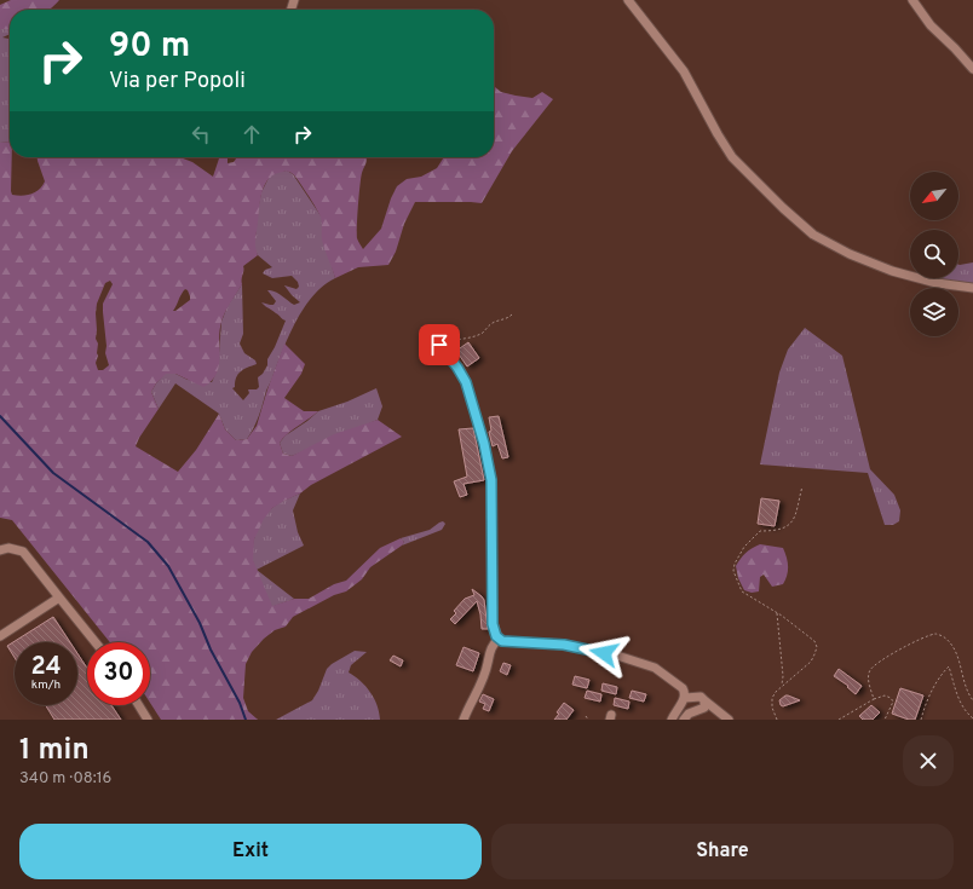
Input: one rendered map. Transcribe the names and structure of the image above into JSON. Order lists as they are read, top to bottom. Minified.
{"north":"bottom left","page":{"turn":["90 m","Via per Popoli"],"speed":"24 km/h","limit":"30","heading":["1 min","340 m · 08:16"],"buttons":["Exit","Share"]}}
